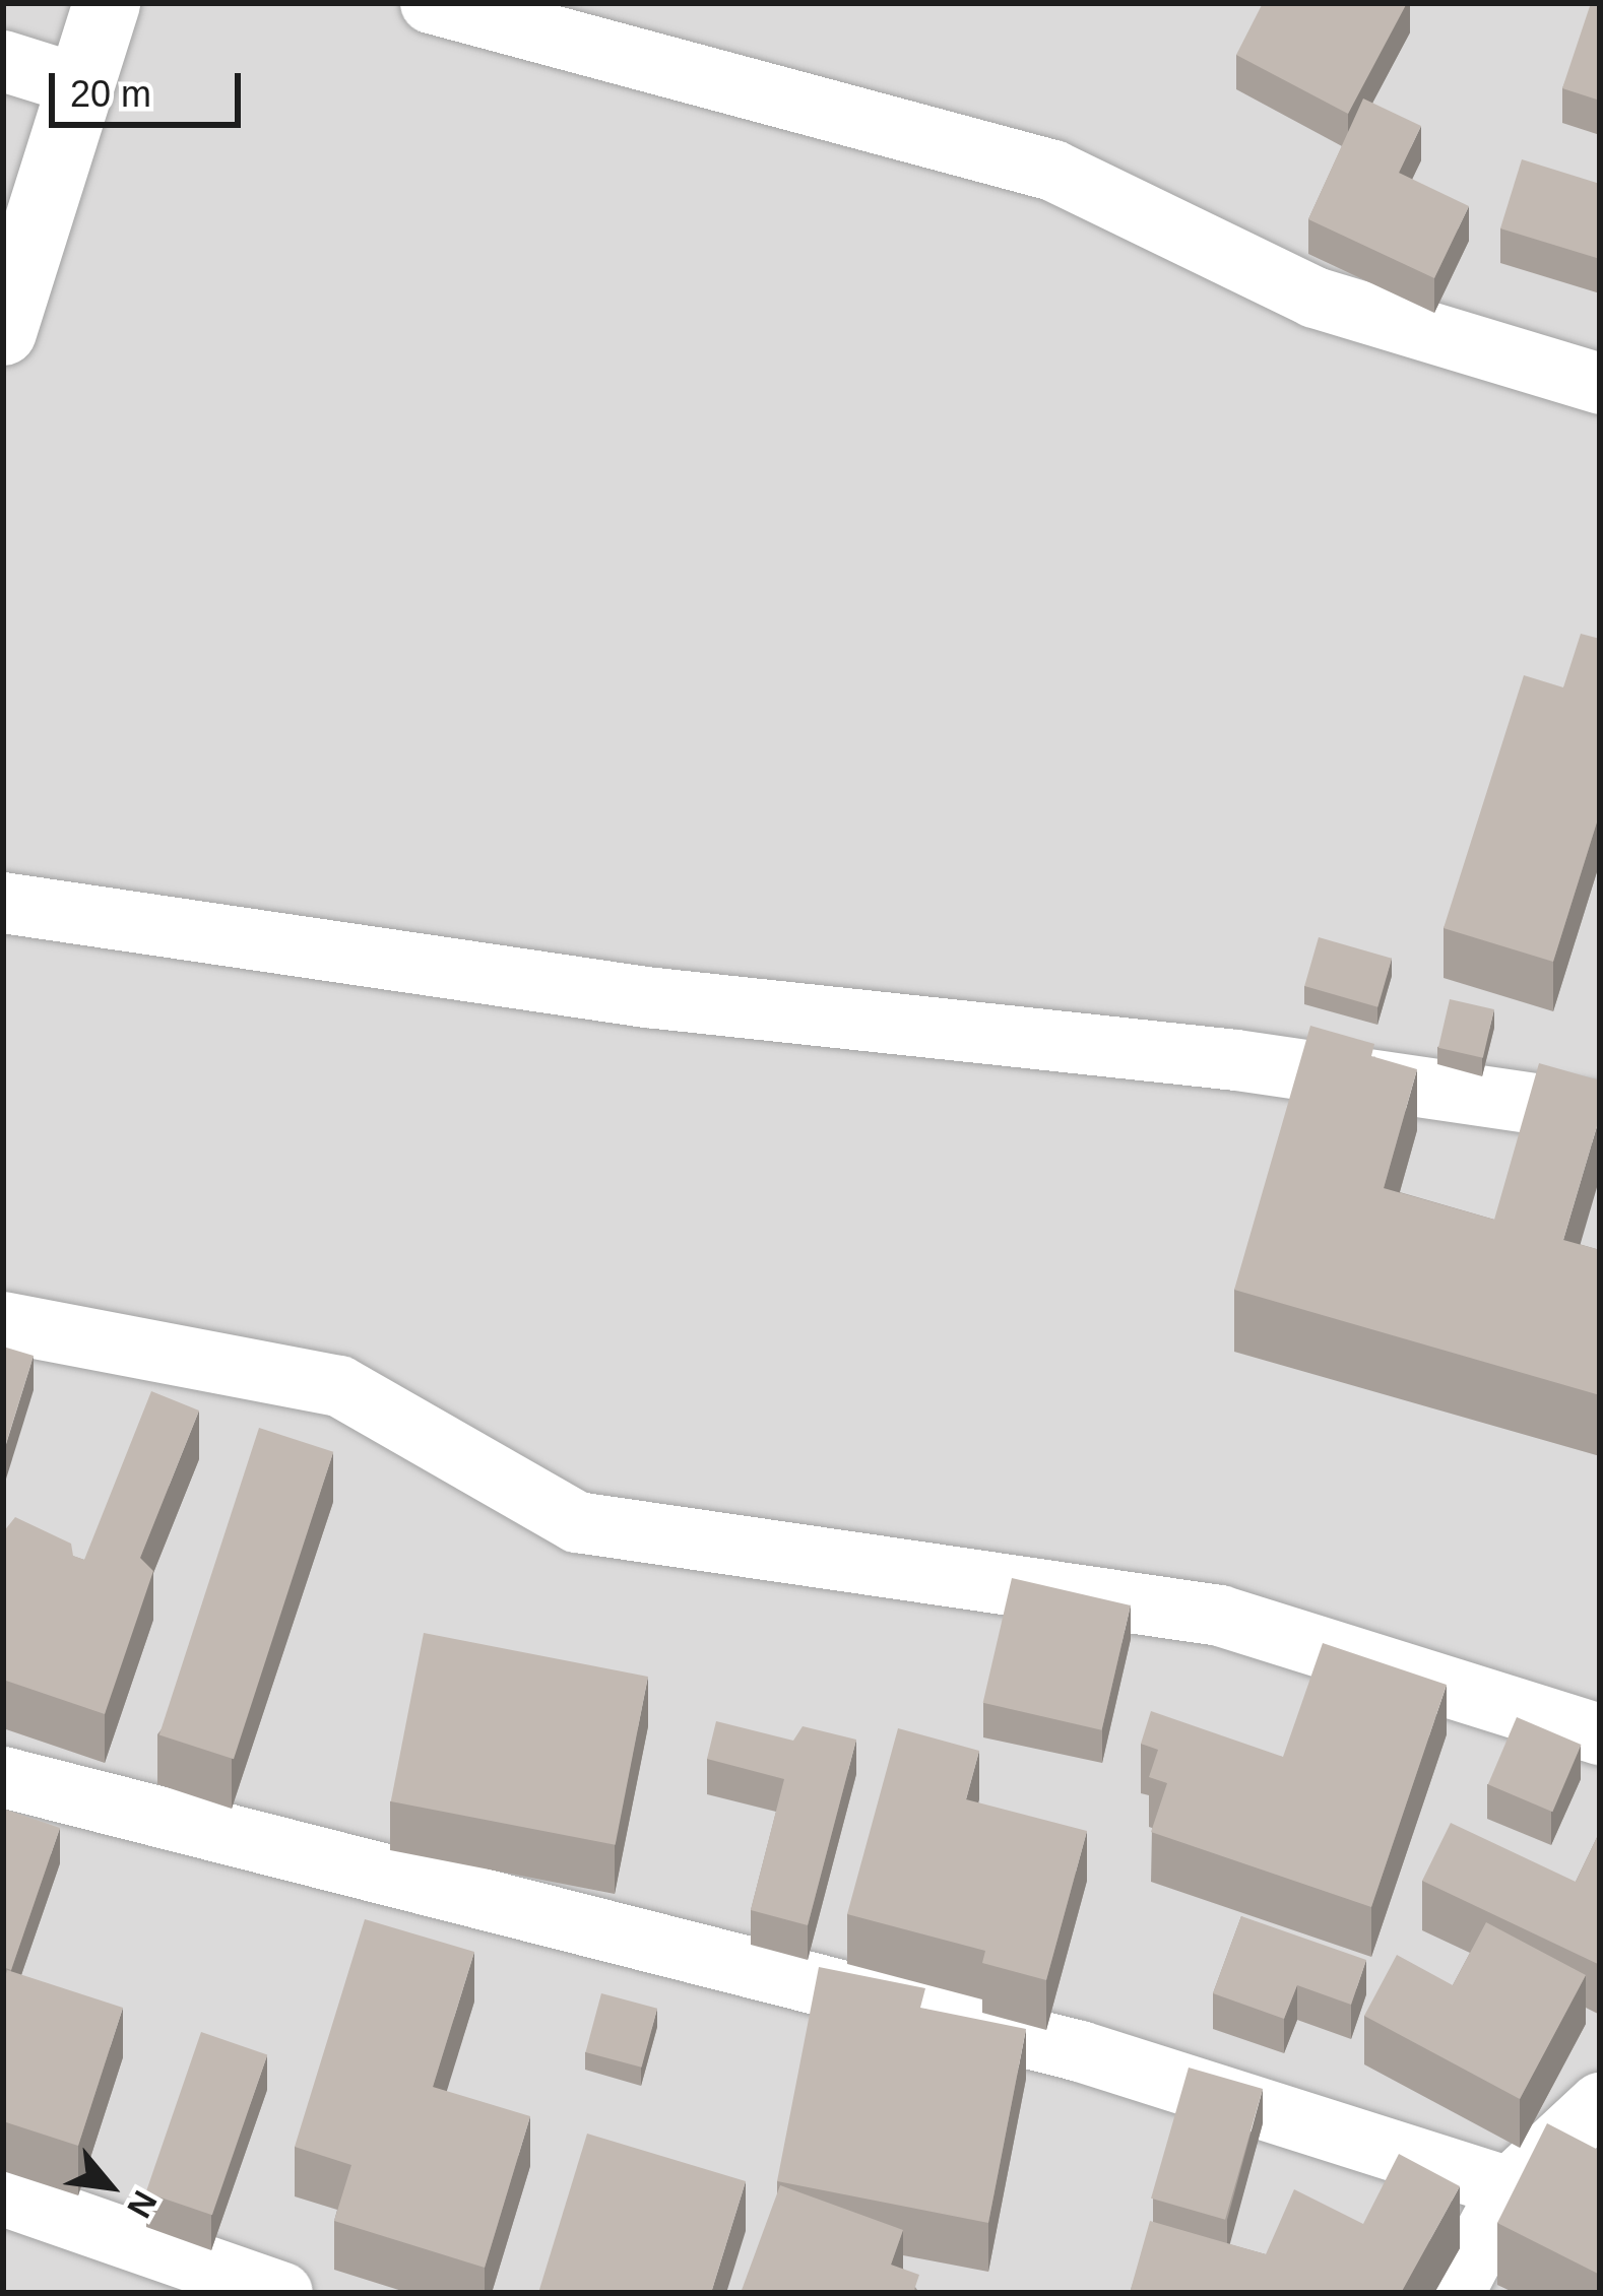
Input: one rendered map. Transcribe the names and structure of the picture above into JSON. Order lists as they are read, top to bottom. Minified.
{"scale_bar":"20 m","north":"bottom right"}
